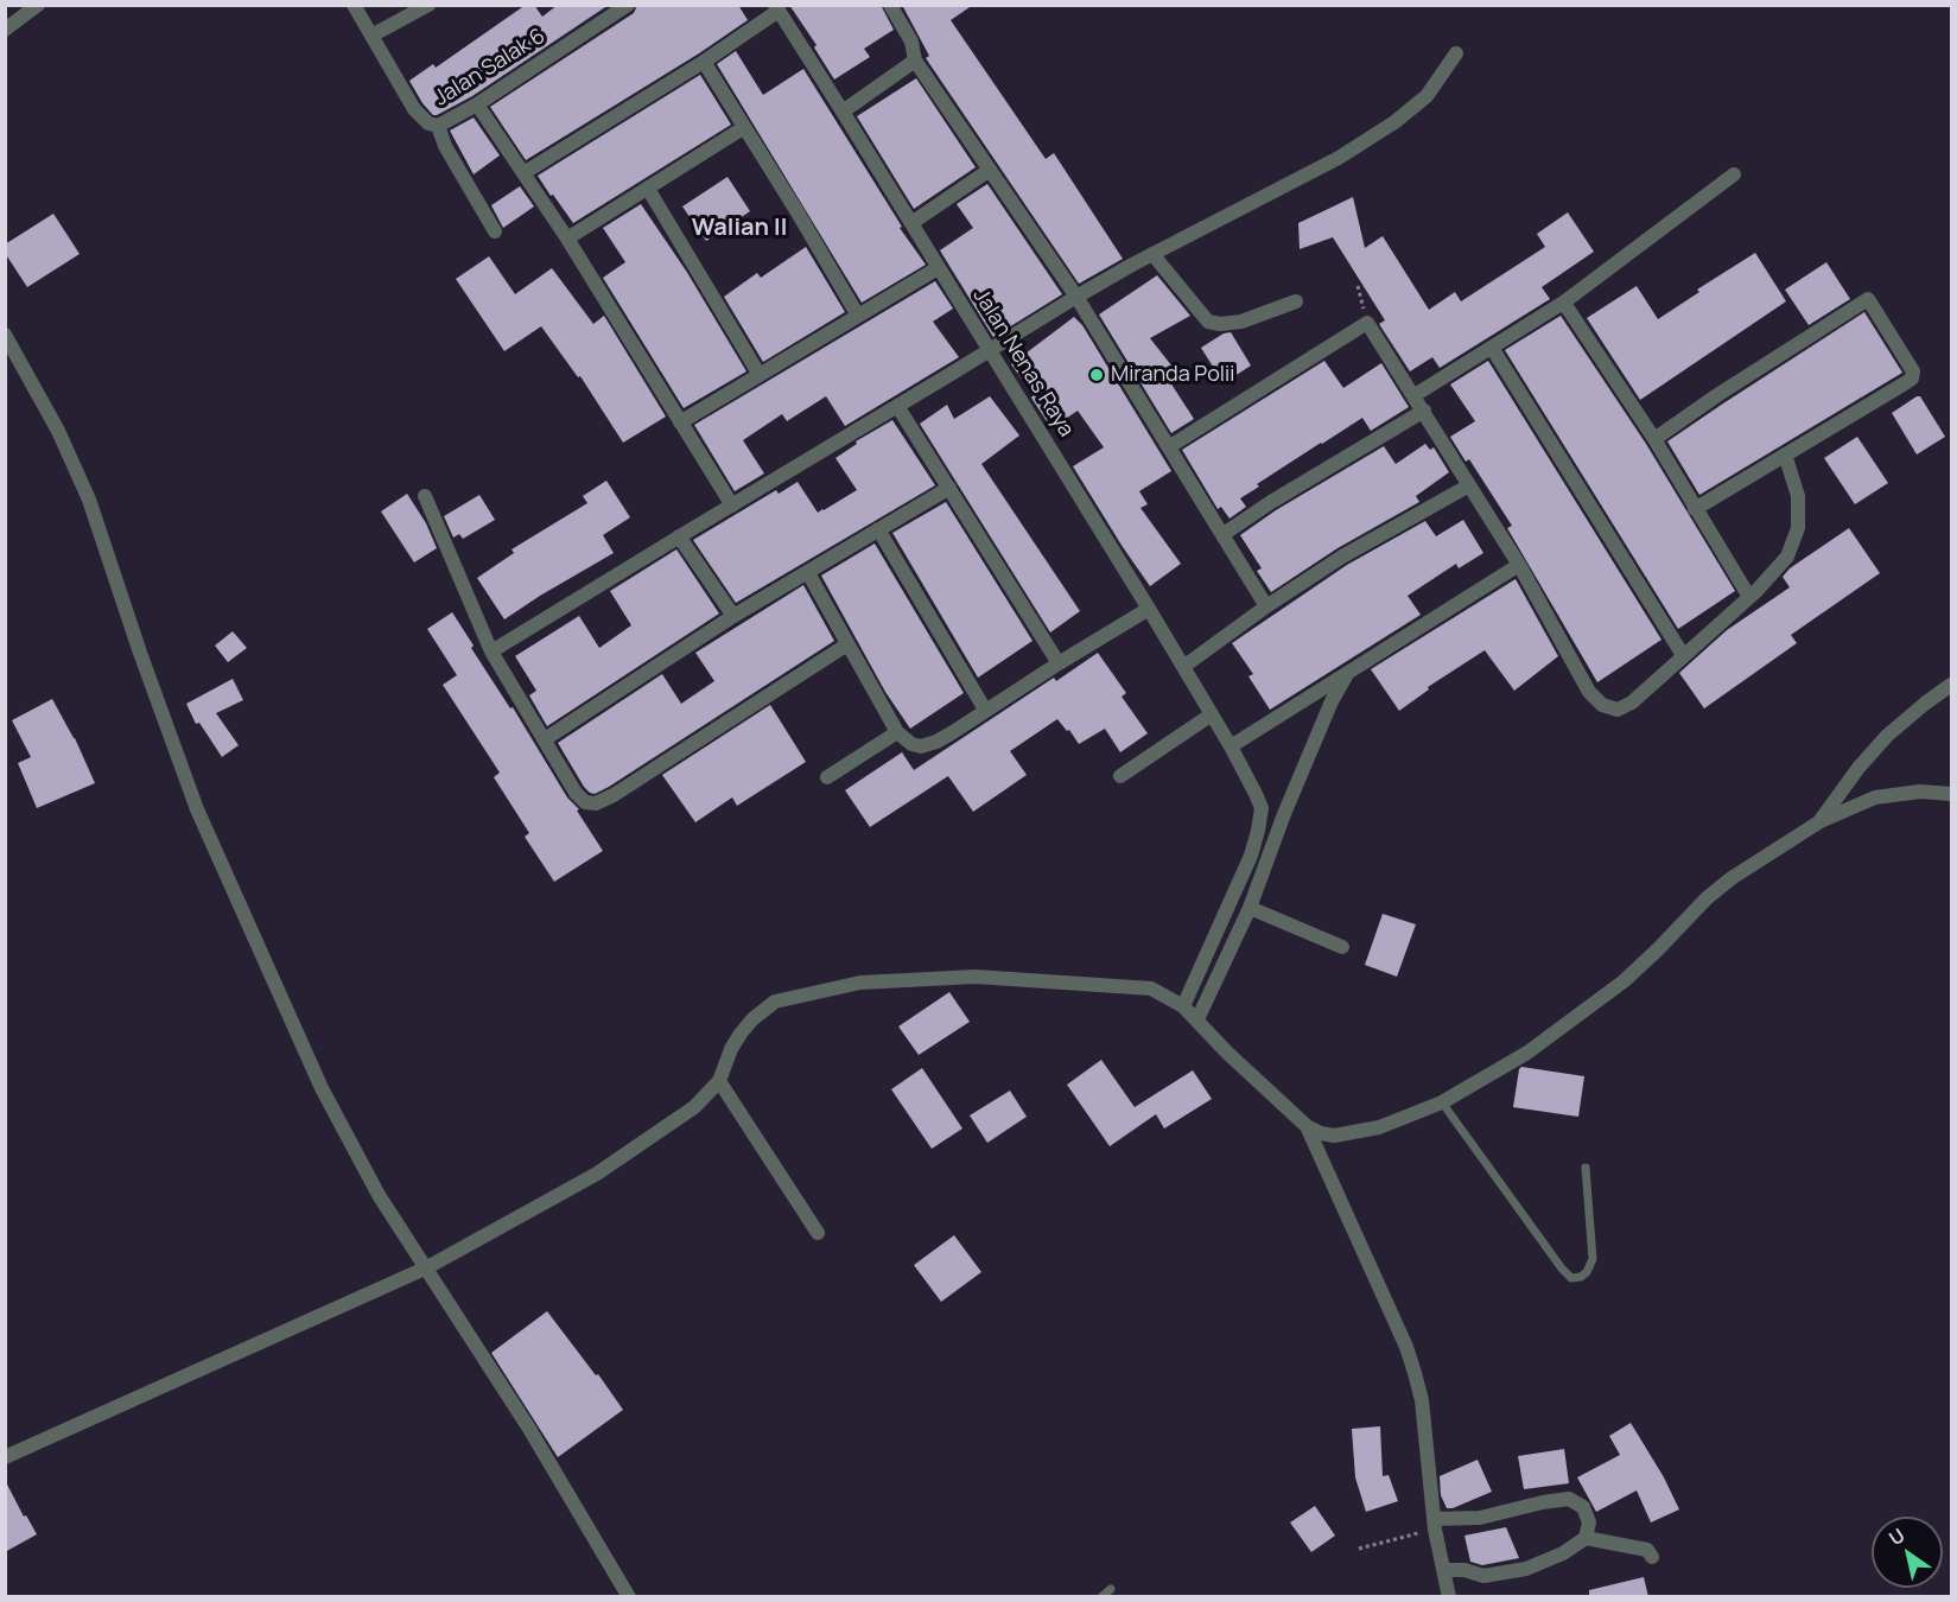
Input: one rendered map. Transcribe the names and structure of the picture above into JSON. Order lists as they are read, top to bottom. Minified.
{"streets":{"street":["Jalan Salak 6","Jalan Nenas Raya"]},"districts":["Walian II"],"places":["Miranda Polii"],"north":"top left"}
